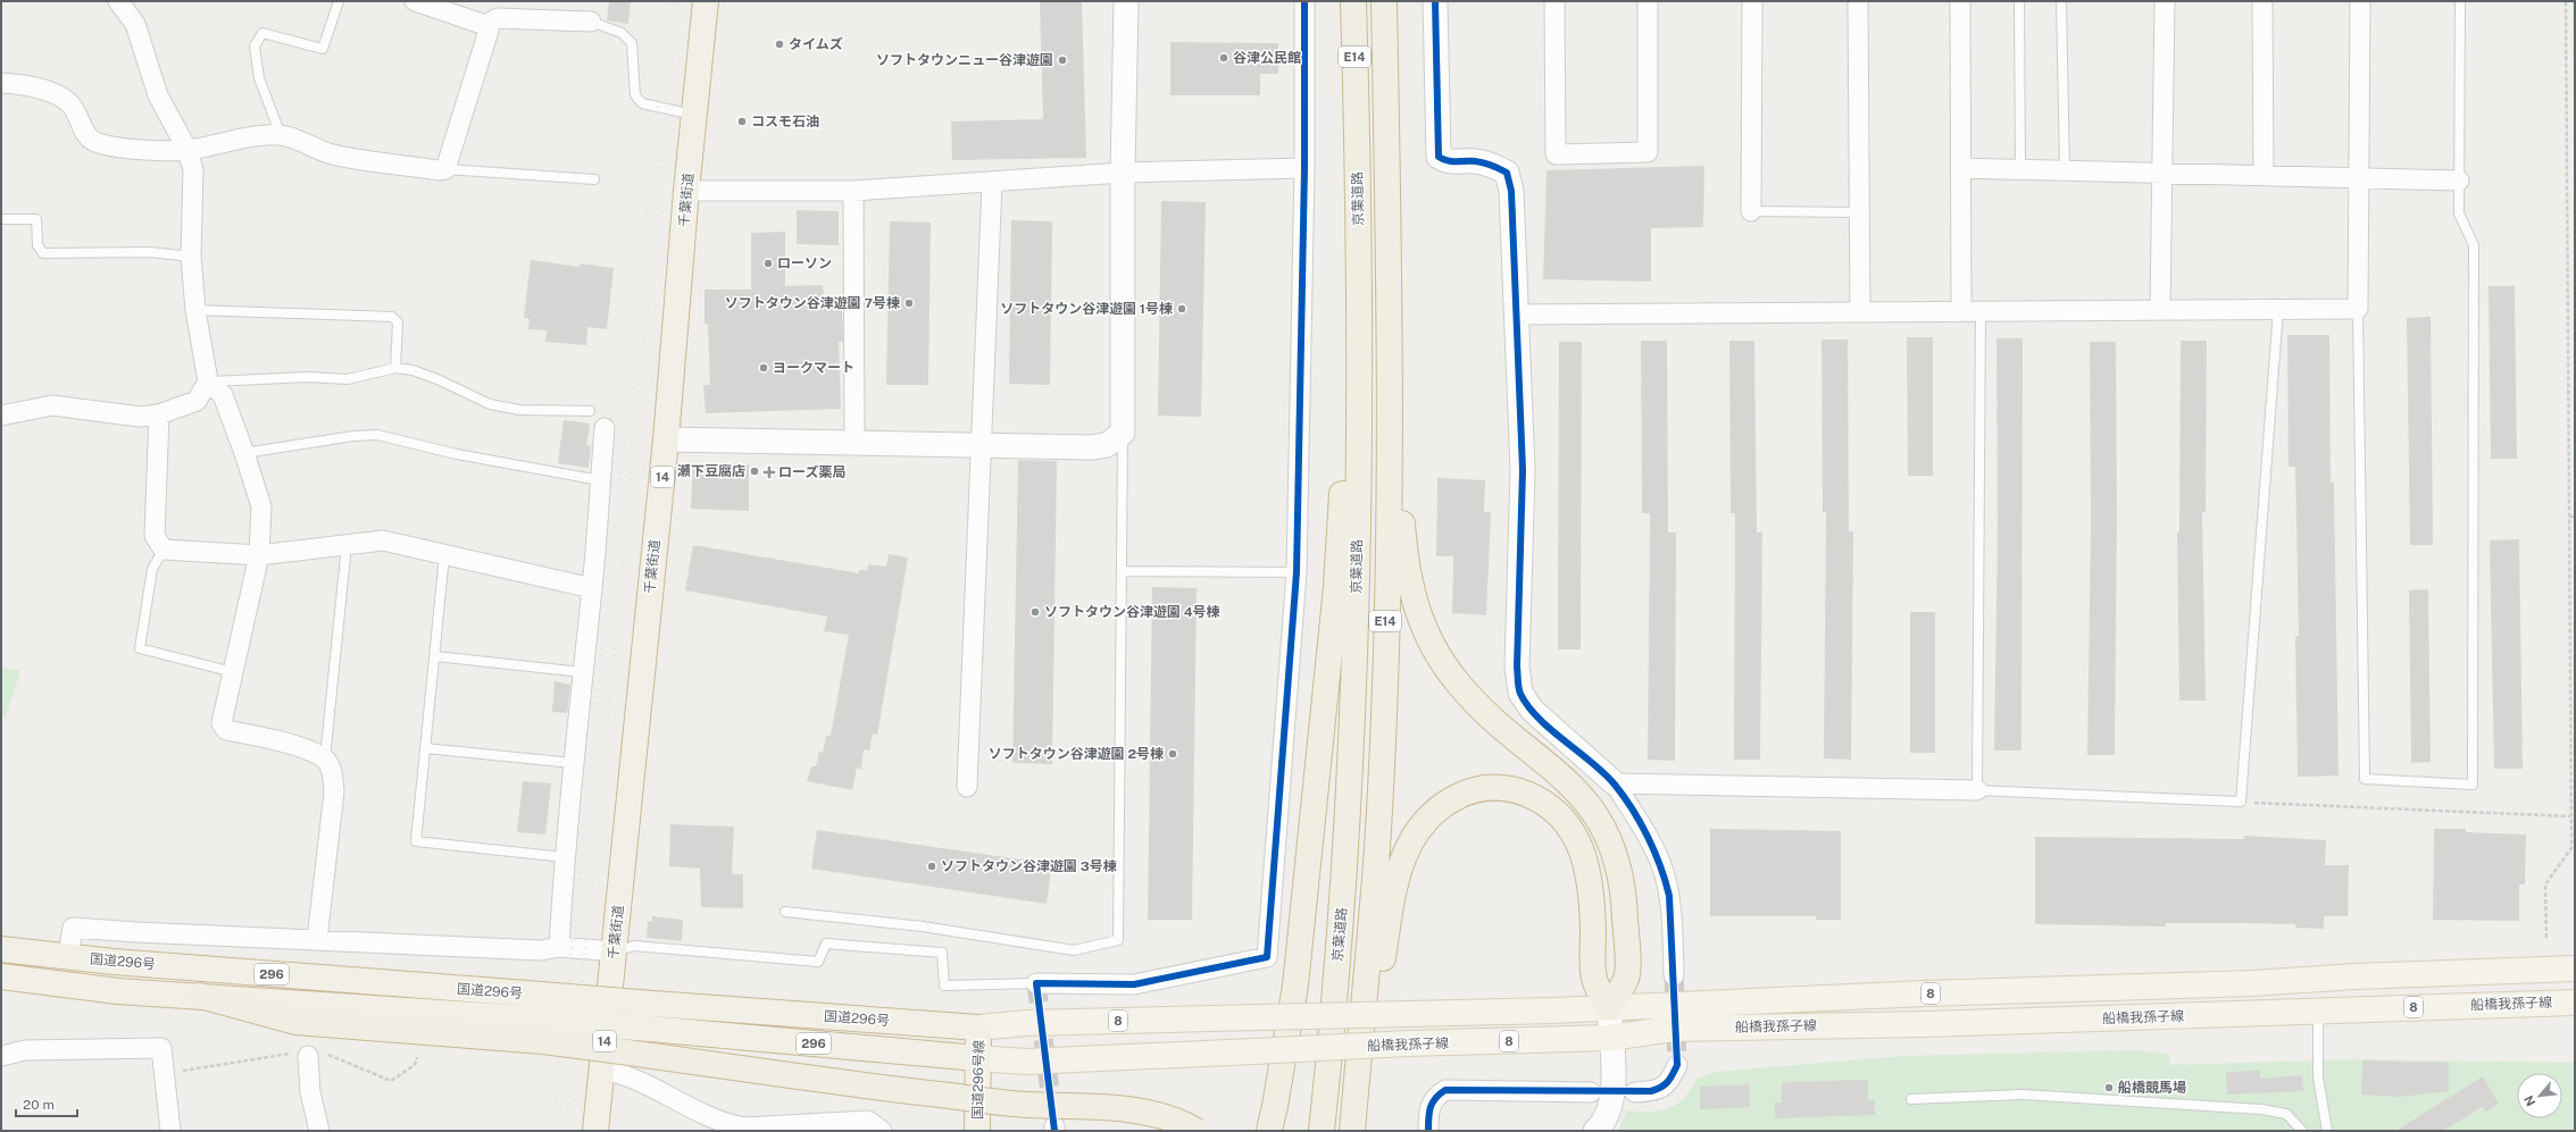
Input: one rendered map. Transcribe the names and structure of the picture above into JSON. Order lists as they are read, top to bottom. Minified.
{"streets":{"highway":["E14","京葉道路","千葉街道","14","国道296号","296","国道296号線"],"main road":["8","船橋我孫子線"]},"crossings":[["国道296号","船橋我孫子線"],["国道296号","国道296号線"],["船橋我孫子線","国道296号線"]],"places":{"other":["タイムズ","谷津公民館","ソフトタウンニュー谷津遊園","コスモ石油","ローソン","ソフトタウン谷津遊園 7号棟","ソフトタウン谷津遊園 1号棟","ヨークマート","瀬下豆腐店","ソフトタウン谷津遊園 4号棟","ソフトタウン谷津遊園 2号棟","ソフトタウン谷津遊園 3号棟","船橋競馬場"],"health":["ローズ薬局"]},"scale_bar":"20 m","north":"bottom left"}
